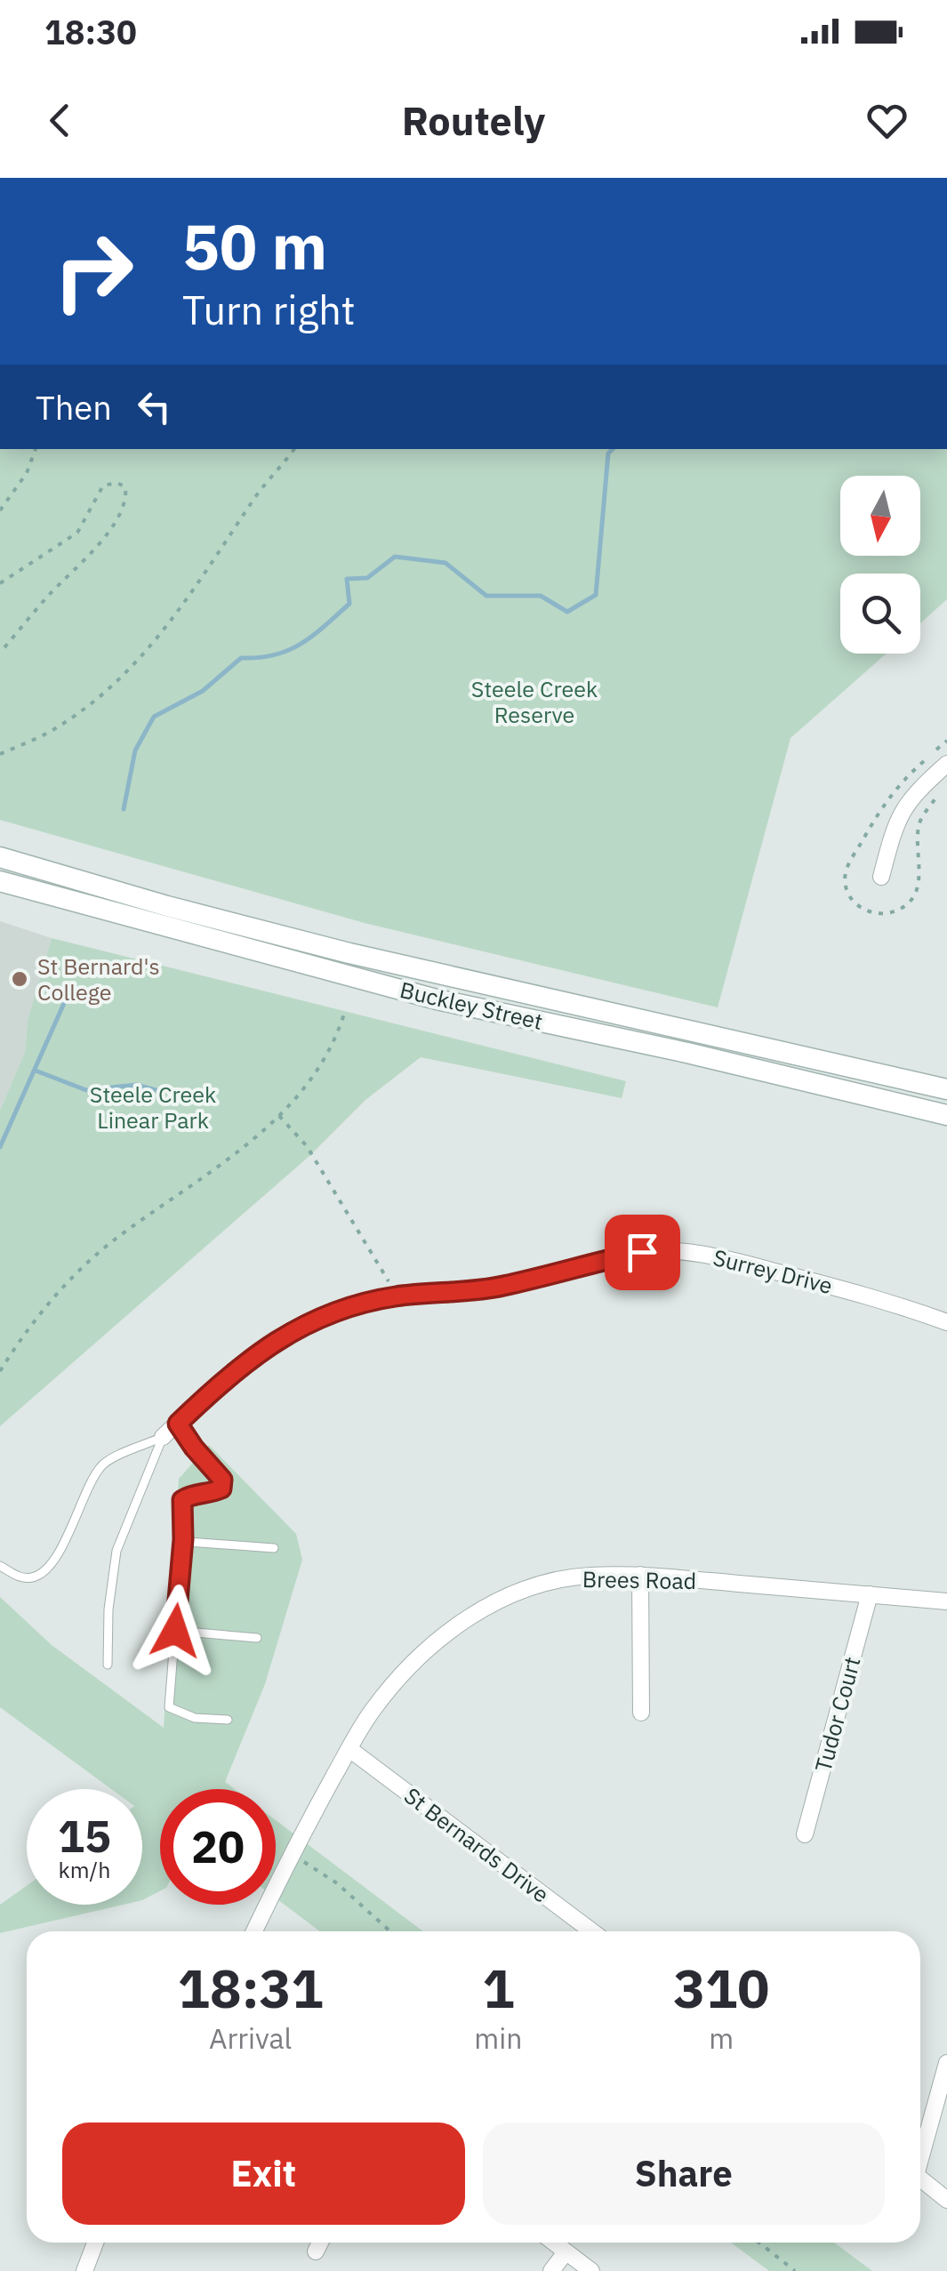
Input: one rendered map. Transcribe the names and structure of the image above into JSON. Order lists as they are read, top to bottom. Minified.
{"streets":{"main road":["Buckley Street"],"street":["Surrey Drive","Brees Road","Tudor Court","St Bernards Drive"]},"crossings":[["Brees Road","Tudor Court"],["Brees Road","St Bernards Drive"]],"parks":["Steele Creek Reserve","Steele Creek Linear Park"],"places":["St Bernard's College"],"north":"bottom","page":{"status":"18:30","header":"Routely","turn":["50 m","Turn right"],"then":"Then","speed":"15 km/h","limit":"20","eta":["18:31","Arrival","1","min","310","m"],"buttons":["Exit","Share"]}}
